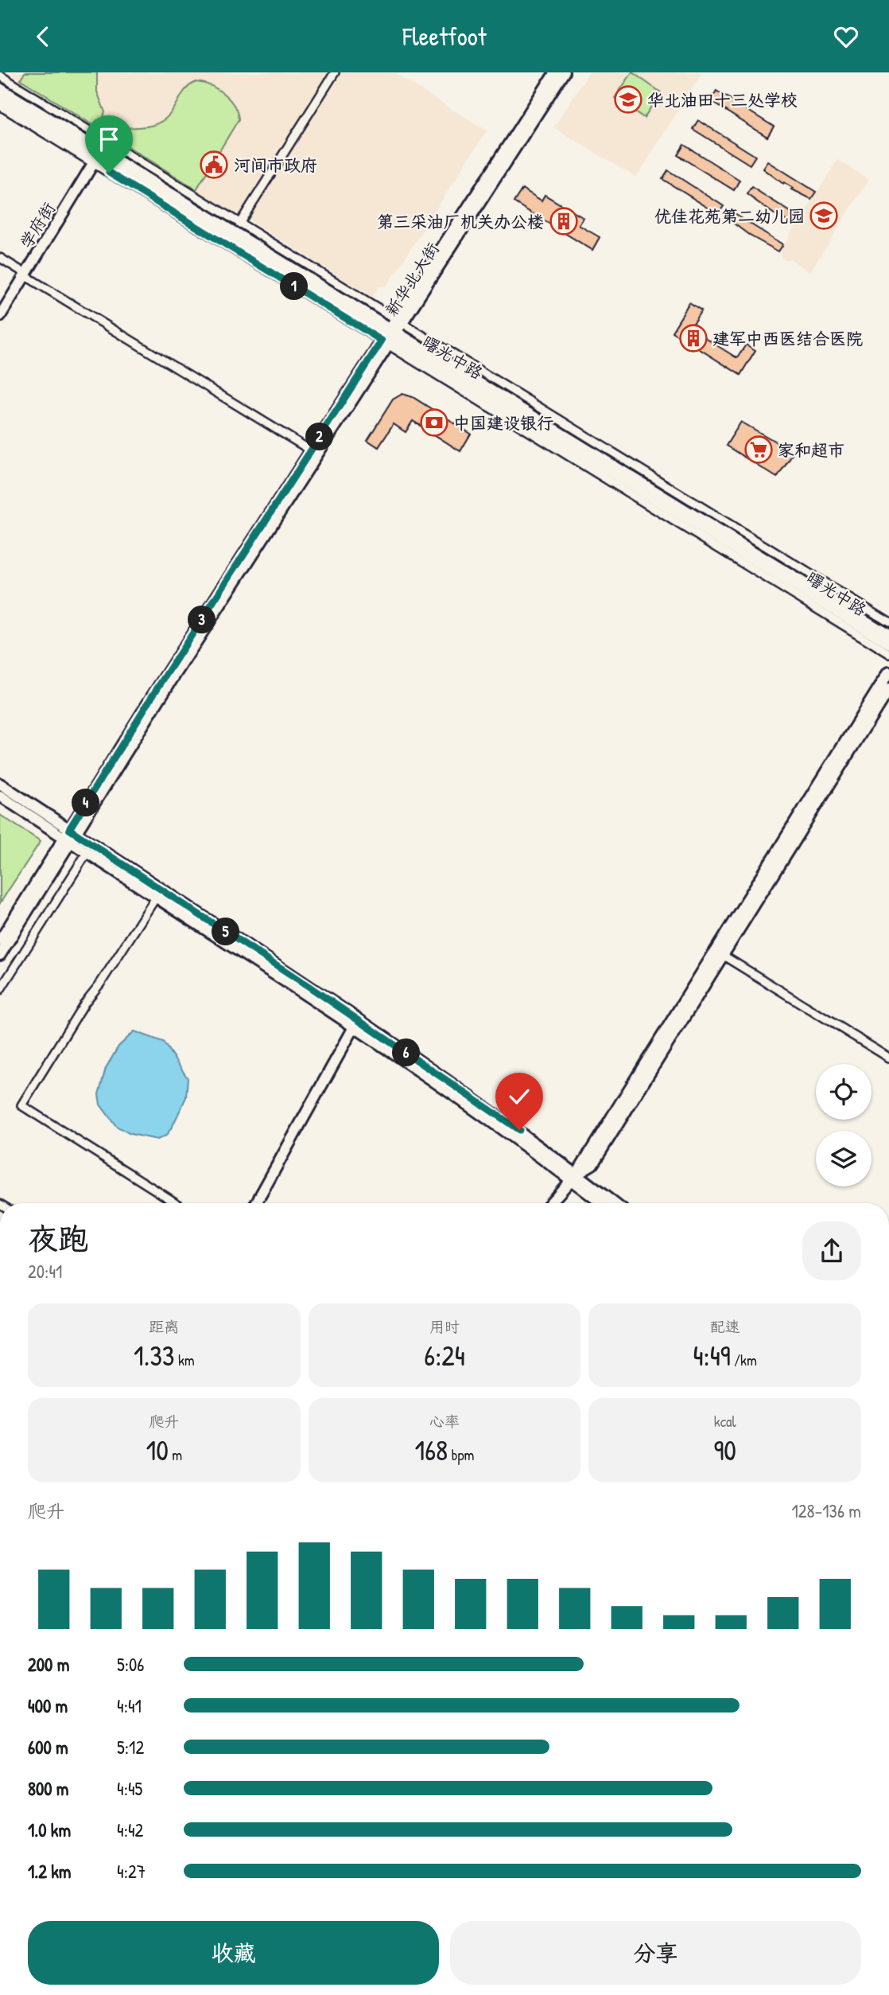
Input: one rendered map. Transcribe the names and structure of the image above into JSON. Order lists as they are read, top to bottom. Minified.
{"streets":{"main road":["学府街","新华北大街","曙光中路"]},"crossings":[["学府街","曙光中路"],["新华北大街","曙光中路"]],"places":{"school or university":["华北油田十三处学校","优佳花苑第二幼儿园"],"public building":["河间市政府"],"building":["第三采油厂机关办公楼","建军中西医结合医院"],"bank":["中国建设银行"],"supermarket":["家和超市"]},"page":{"header":"Fleetfoot","pins":["1","2","3","4","5","6"],"heading":["夜跑","20:41"],"stats":[["距离","1.33 km"],["用时","6:24"],["配速","4:49 /km"],["爬升","10 m"],["心率","168 bpm"],["kcal","90"]],"chart":["爬升","128–136 m"],"list":[{"name":"200 m","note":"5:06"},{"name":"400 m","note":"4:41"},{"name":"600 m","note":"5:12"},{"name":"800 m","note":"4:45"},{"name":"1.0 km","note":"4:42"},{"name":"1.2 km","note":"4:27"}],"buttons":["收藏","分享"]}}
